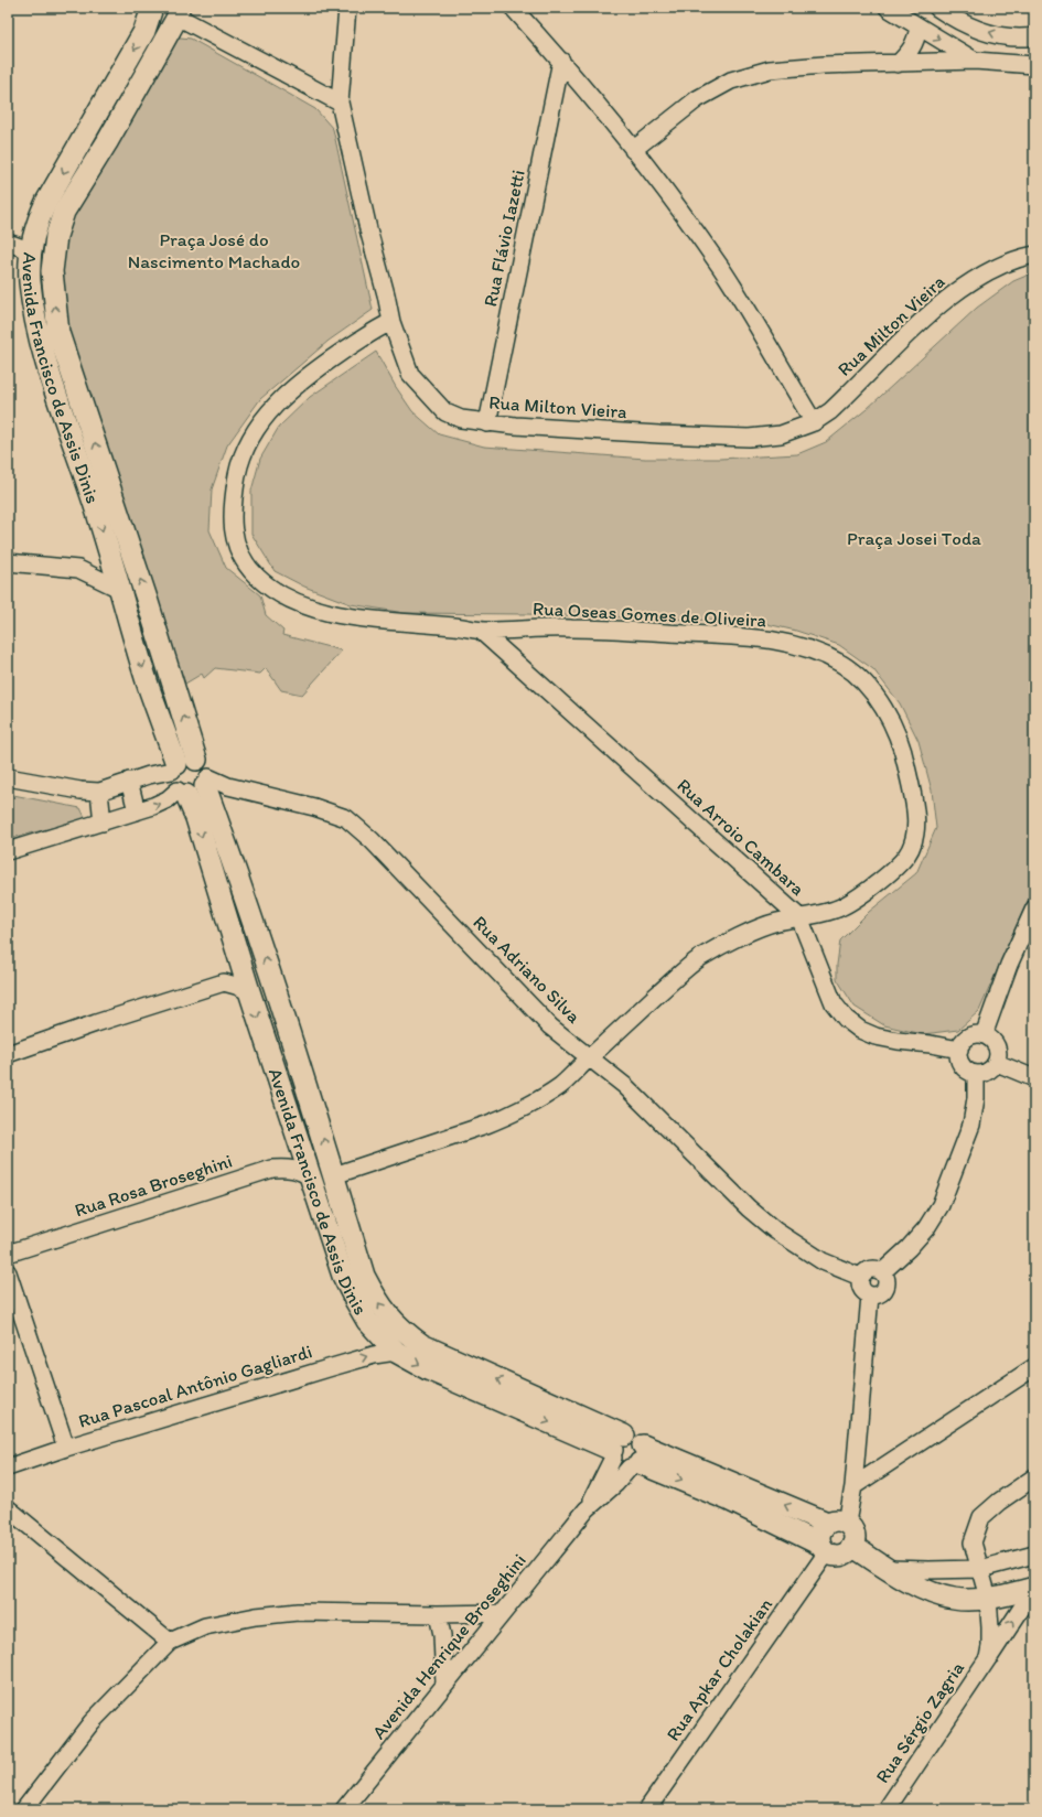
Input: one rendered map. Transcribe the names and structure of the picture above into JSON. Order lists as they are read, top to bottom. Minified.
{"streets":{"main road":["Avenida Francisco de Assis Dinis"],"street":["Rua Flávio Iazetti","Rua Milton Vieira","Rua Oseas Gomes de Oliveira","Rua Arroio Cambara","Rua Adriano Silva","Rua Rosa Broseghini","Rua Pascoal Antônio Gagliardi","Avenida Henrique Broseghini","Rua Apkar Cholakian","Rua Sérgio Zagria"]},"crossings":[["Rua Flávio Iazetti","Rua Milton Vieira"],["Rua Milton Vieira","Rua Oseas Gomes de Oliveira"],["Avenida Francisco de Assis Dinis","Rua Oseas Gomes de Oliveira"],["Avenida Francisco de Assis Dinis","Rua Adriano Silva"],["Avenida Francisco de Assis Dinis","Rua Rosa Broseghini"],["Avenida Francisco de Assis Dinis","Rua Pascoal Antônio Gagliardi"],["Avenida Francisco de Assis Dinis","Avenida Henrique Broseghini"],["Avenida Francisco de Assis Dinis","Rua Apkar Cholakian"],["Rua Oseas Gomes de Oliveira","Rua Arroio Cambara"],["Rua Oseas Gomes de Oliveira","Rua Adriano Silva"]],"one_way":["Rua Pascoal Antônio Gagliardi"],"parks":["Praça José do Nascimento Machado","Praça Josei Toda"]}
